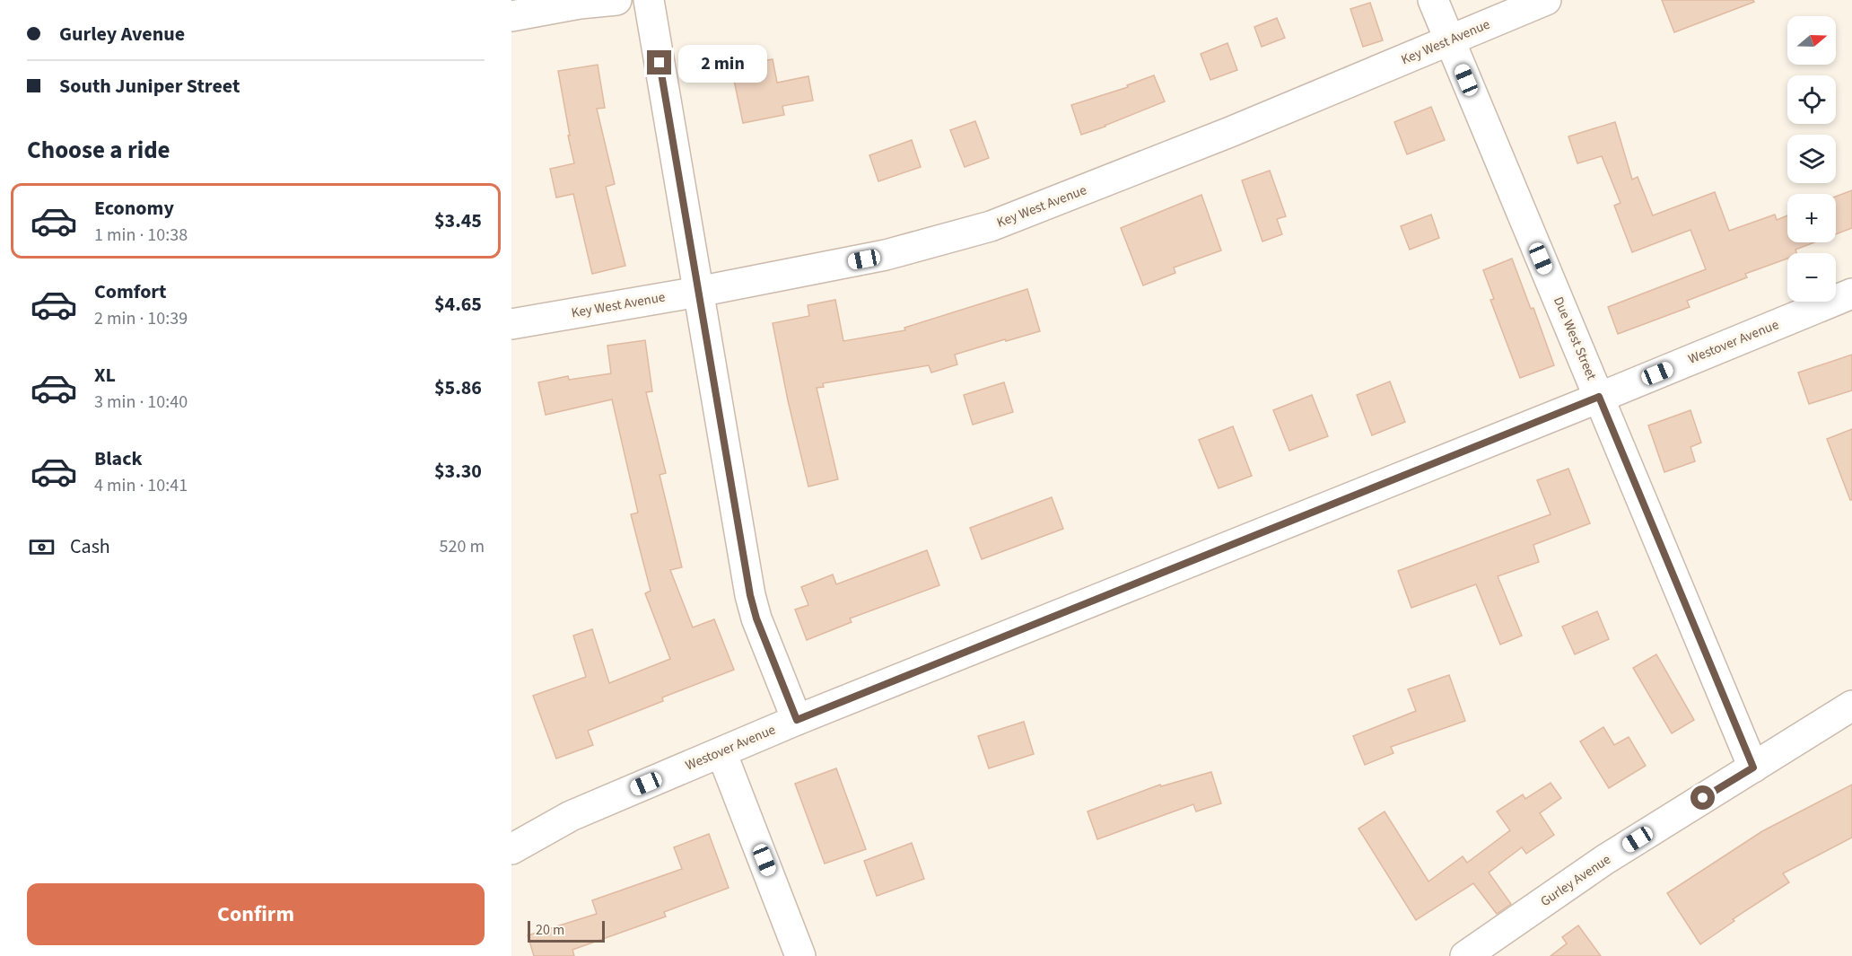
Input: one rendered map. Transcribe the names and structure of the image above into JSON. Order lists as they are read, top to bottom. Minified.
{"streets":{"street":["Key West Avenue","Due West Street","Westover Avenue","Gurley Avenue"]},"crossings":[["Key West Avenue","Due West Street"],["Due West Street","Westover Avenue"],["Due West Street","Gurley Avenue"]],"scale_bar":"20 m","north":"right","page":{"banner":["Gurley Avenue","South Juniper Street"],"map_buttons":["+","−"],"bubble":"2 min","heading":"Choose a ride","list":[{"name":"Economy","note":"1 min · 10:38","value":"$3.45"},{"name":"Comfort","note":"2 min · 10:39","value":"$4.65"},{"name":"XL","note":"3 min · 10:40","value":"$5.86"},{"name":"Black","note":"4 min · 10:41","value":"$3.30"}],"pay":["Cash","520 m"],"buttons":"Confirm","scale":"20 m"}}
